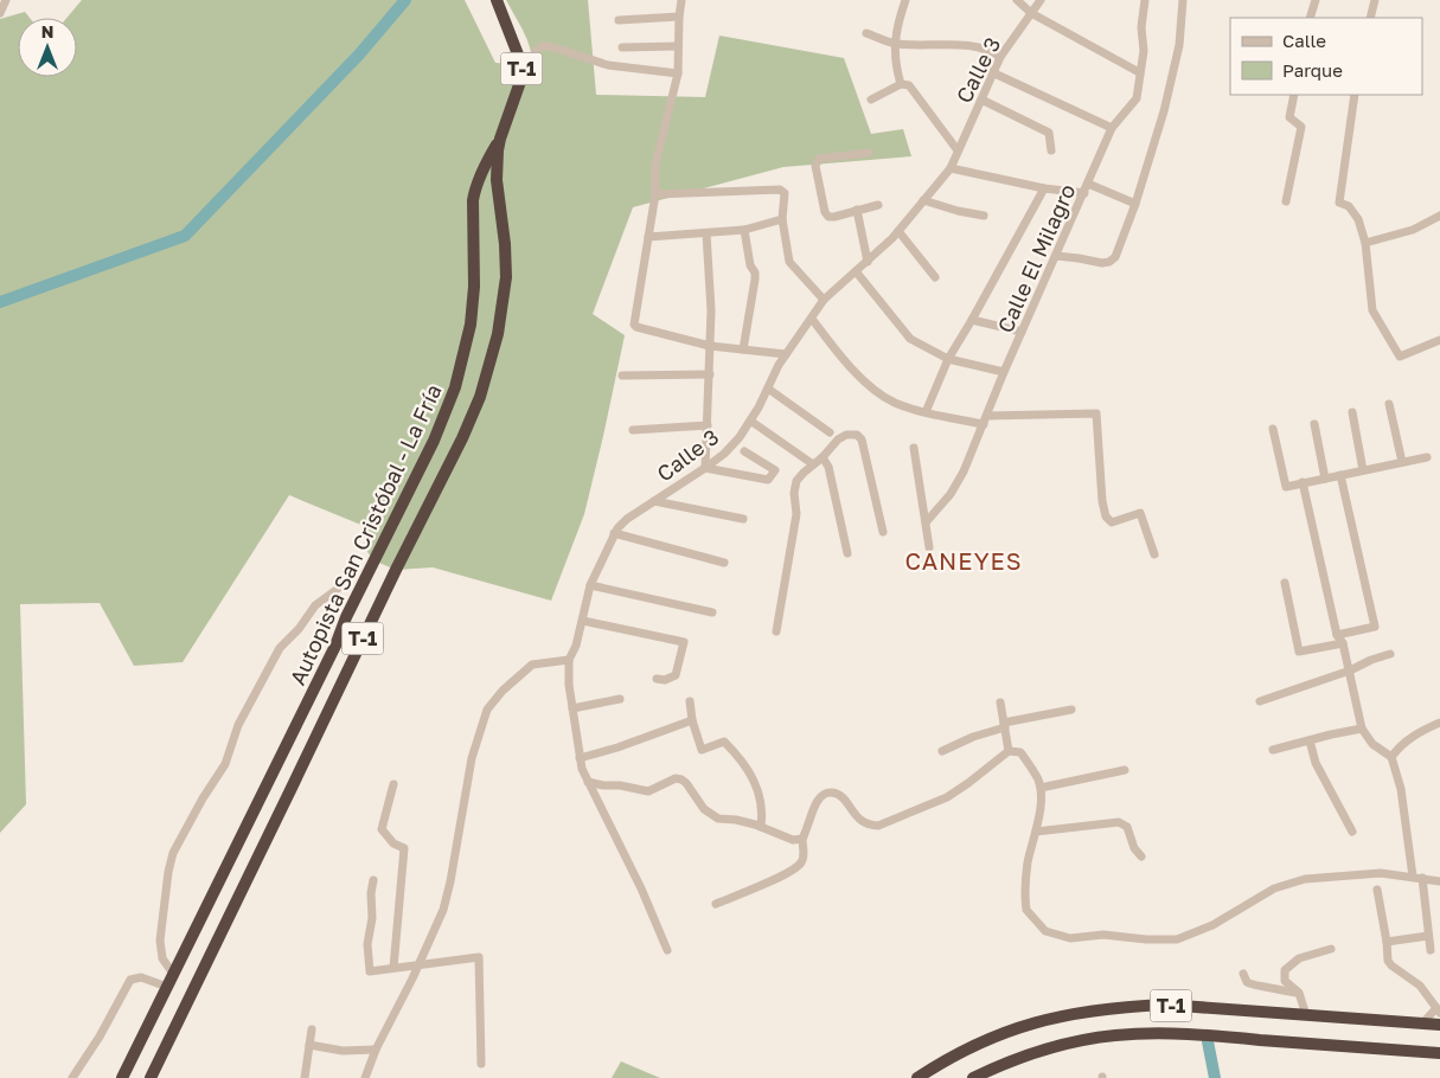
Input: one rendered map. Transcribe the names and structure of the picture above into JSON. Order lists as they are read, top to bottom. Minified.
{"streets":{"highway":["T-1","Autopista San Cristóbal - La Fría"],"street":["Calle 3","Calle El Milagro"]},"crossings":[["T-1","Autopista San Cristóbal - La Fría"]],"districts":["CANEYES"],"legend":["Calle","Parque"],"north":"top"}
